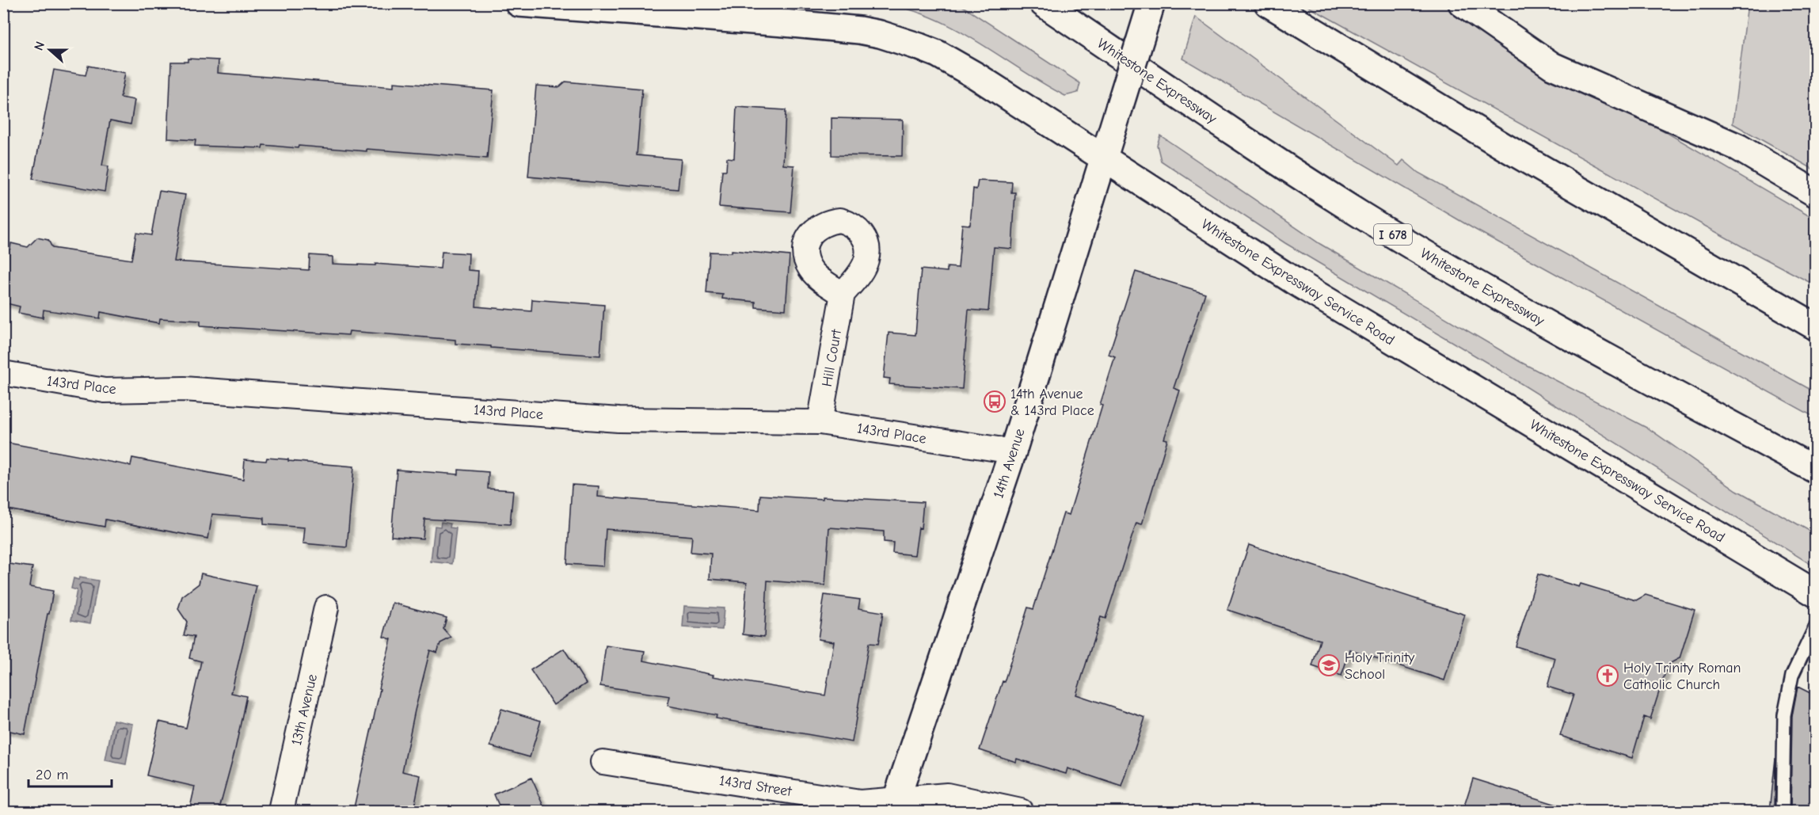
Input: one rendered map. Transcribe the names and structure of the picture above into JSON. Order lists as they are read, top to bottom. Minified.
{"streets":{"main road":["Whitestone Expressway","I 678","Whitestone Expressway Service Road","14th Avenue"],"street":["Hill Court","143rd Place","13th Avenue","143rd Street"]},"crossings":[["Whitestone Expressway Service Road","14th Avenue"],["Hill Court","143rd Place"],["143rd Place","14th Avenue"],["14th Avenue","143rd Street"]],"places":{"bus stop":["14th Avenue & 143rd Place"],"school or university":["Holy Trinity School"],"church":["Holy Trinity Roman Catholic Church"]},"scale_bar":"20 m","north":"left"}
